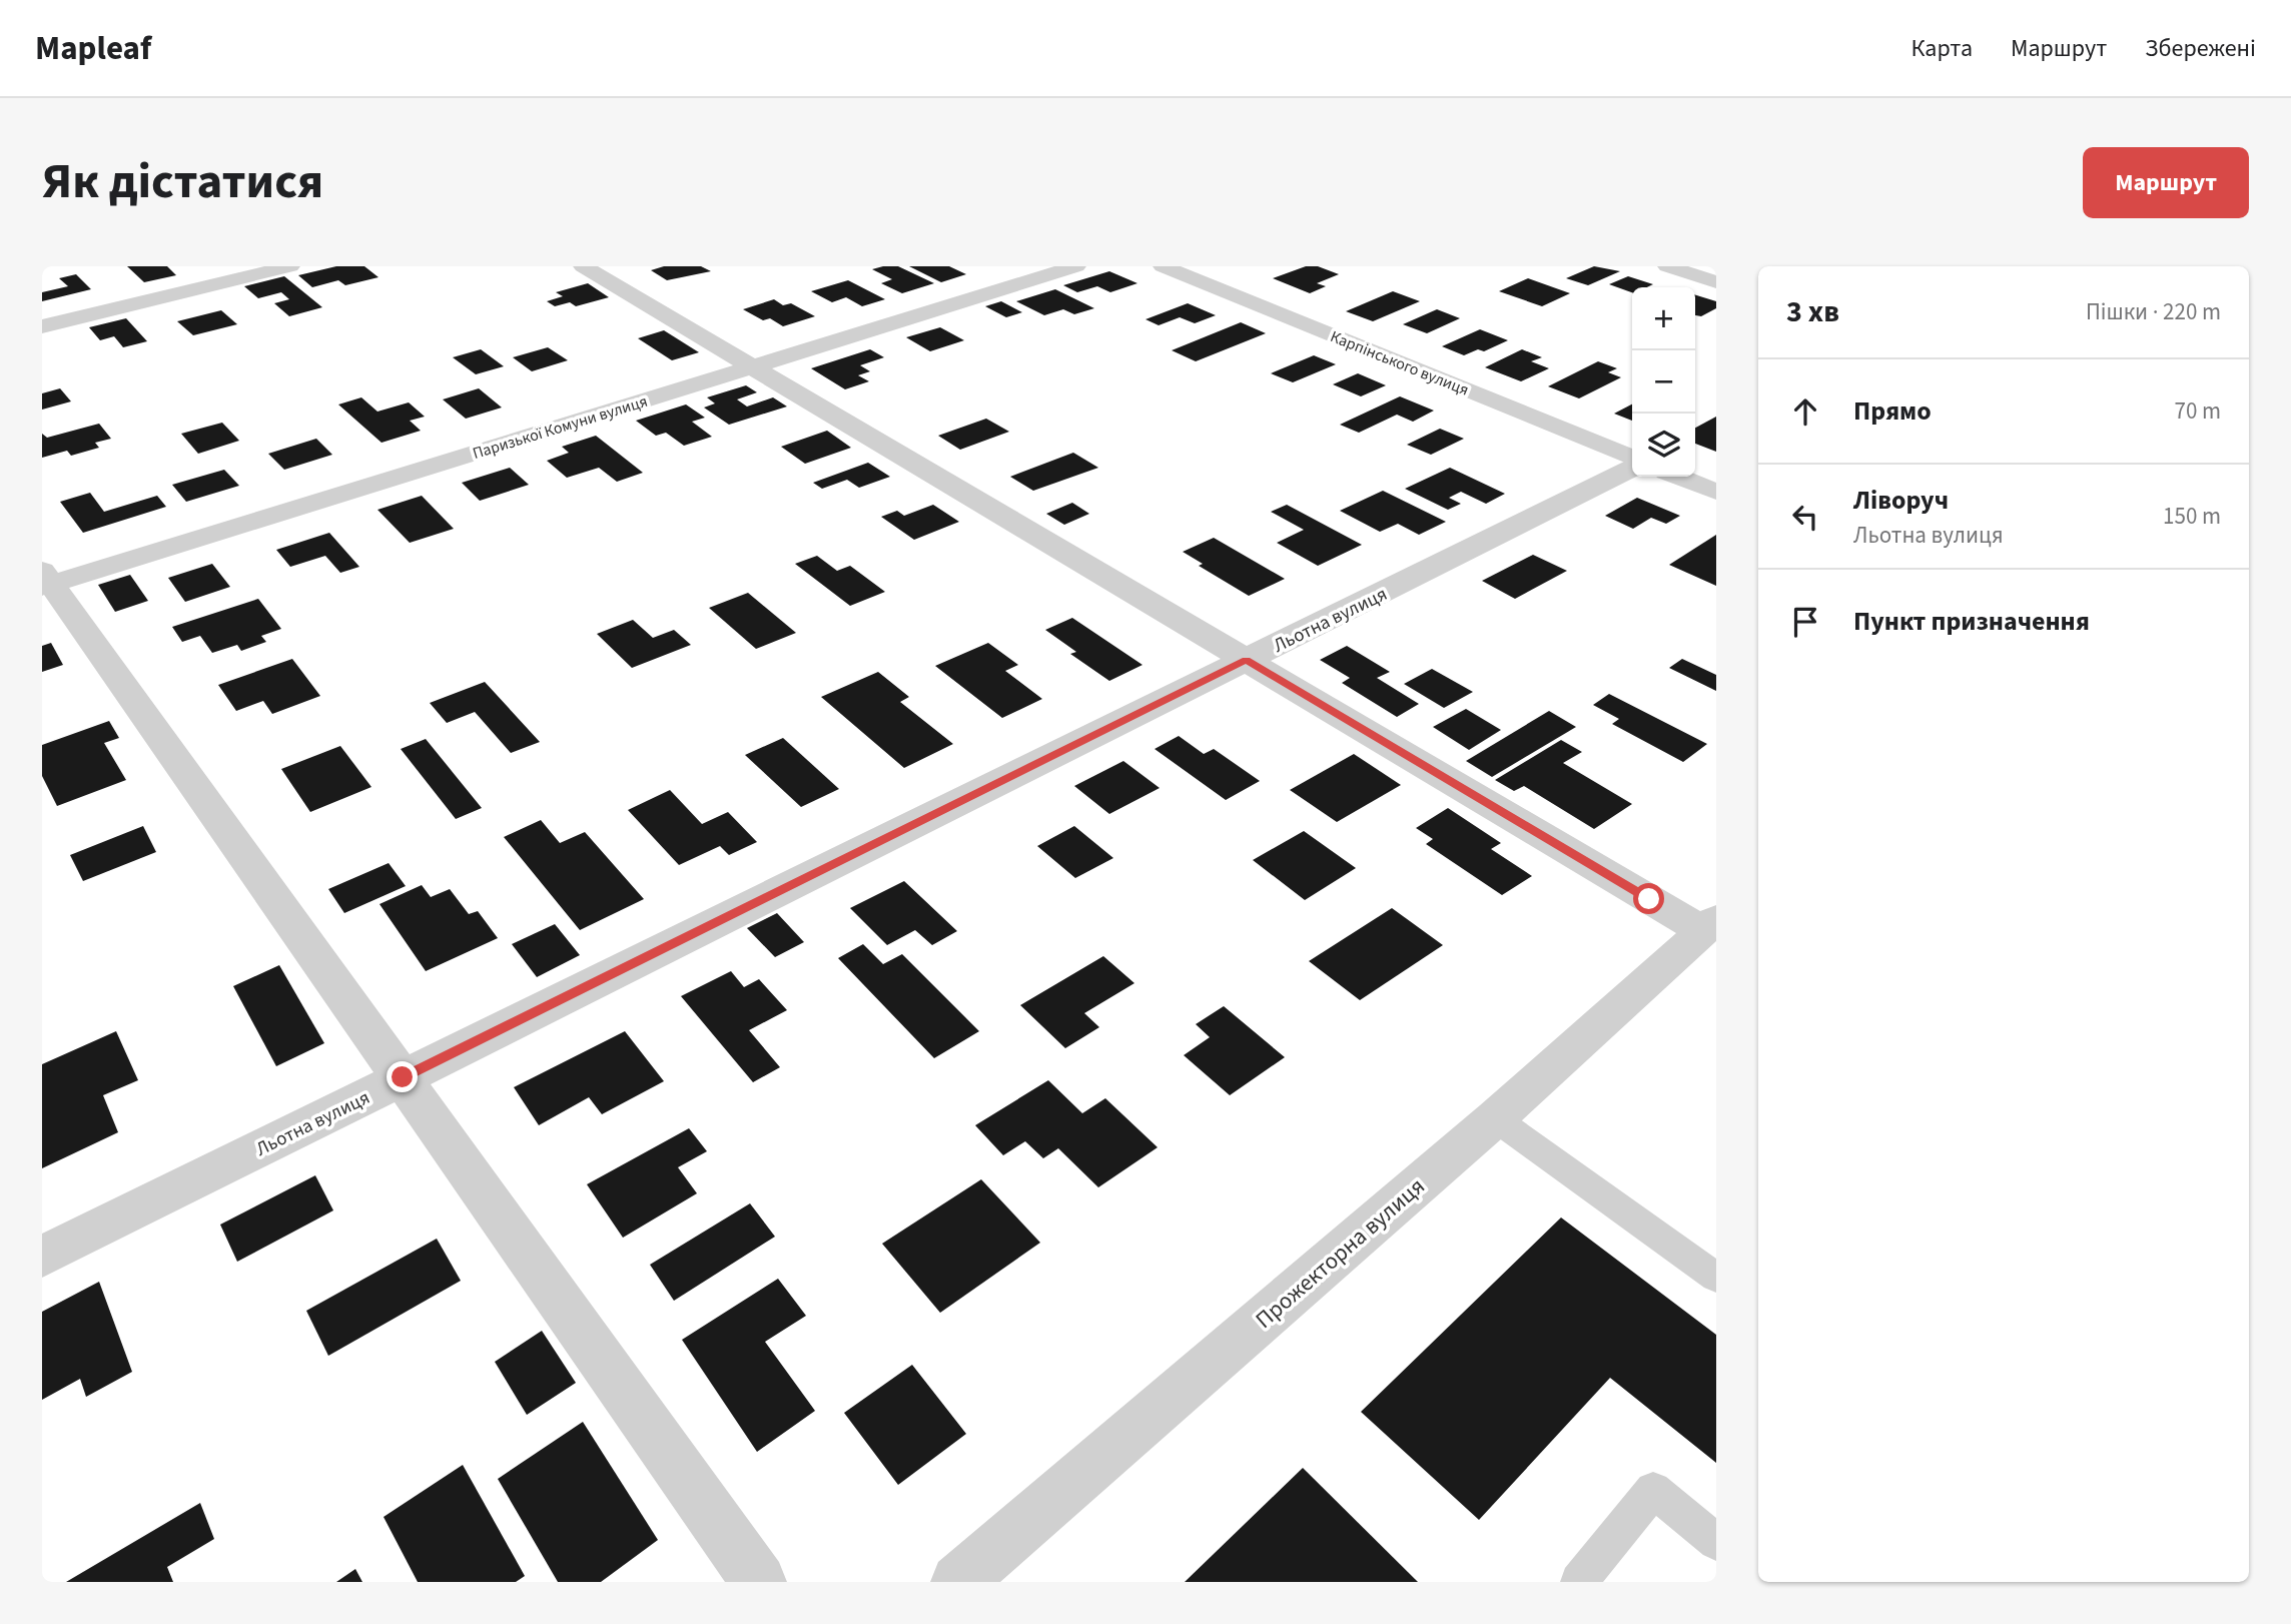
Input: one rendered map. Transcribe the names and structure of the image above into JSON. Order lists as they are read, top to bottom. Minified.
{"streets":{"street":["Карпінського вулиця","Паризької Комуни вулиця","Льотна вулиця","Прожекторна вулиця"]},"page":{"header":"Mapleaf","nav":["Карта","Маршрут","Збережені"],"title":"Як дістатися","buttons":"Маршрут","heading":["3 хв","Пішки · 220 m"],"map_buttons":["+","−"],"list":[["Прямо","70 m"],["Ліворуч","Льотна вулиця","150 m"],"Пункт призначення"]}}
